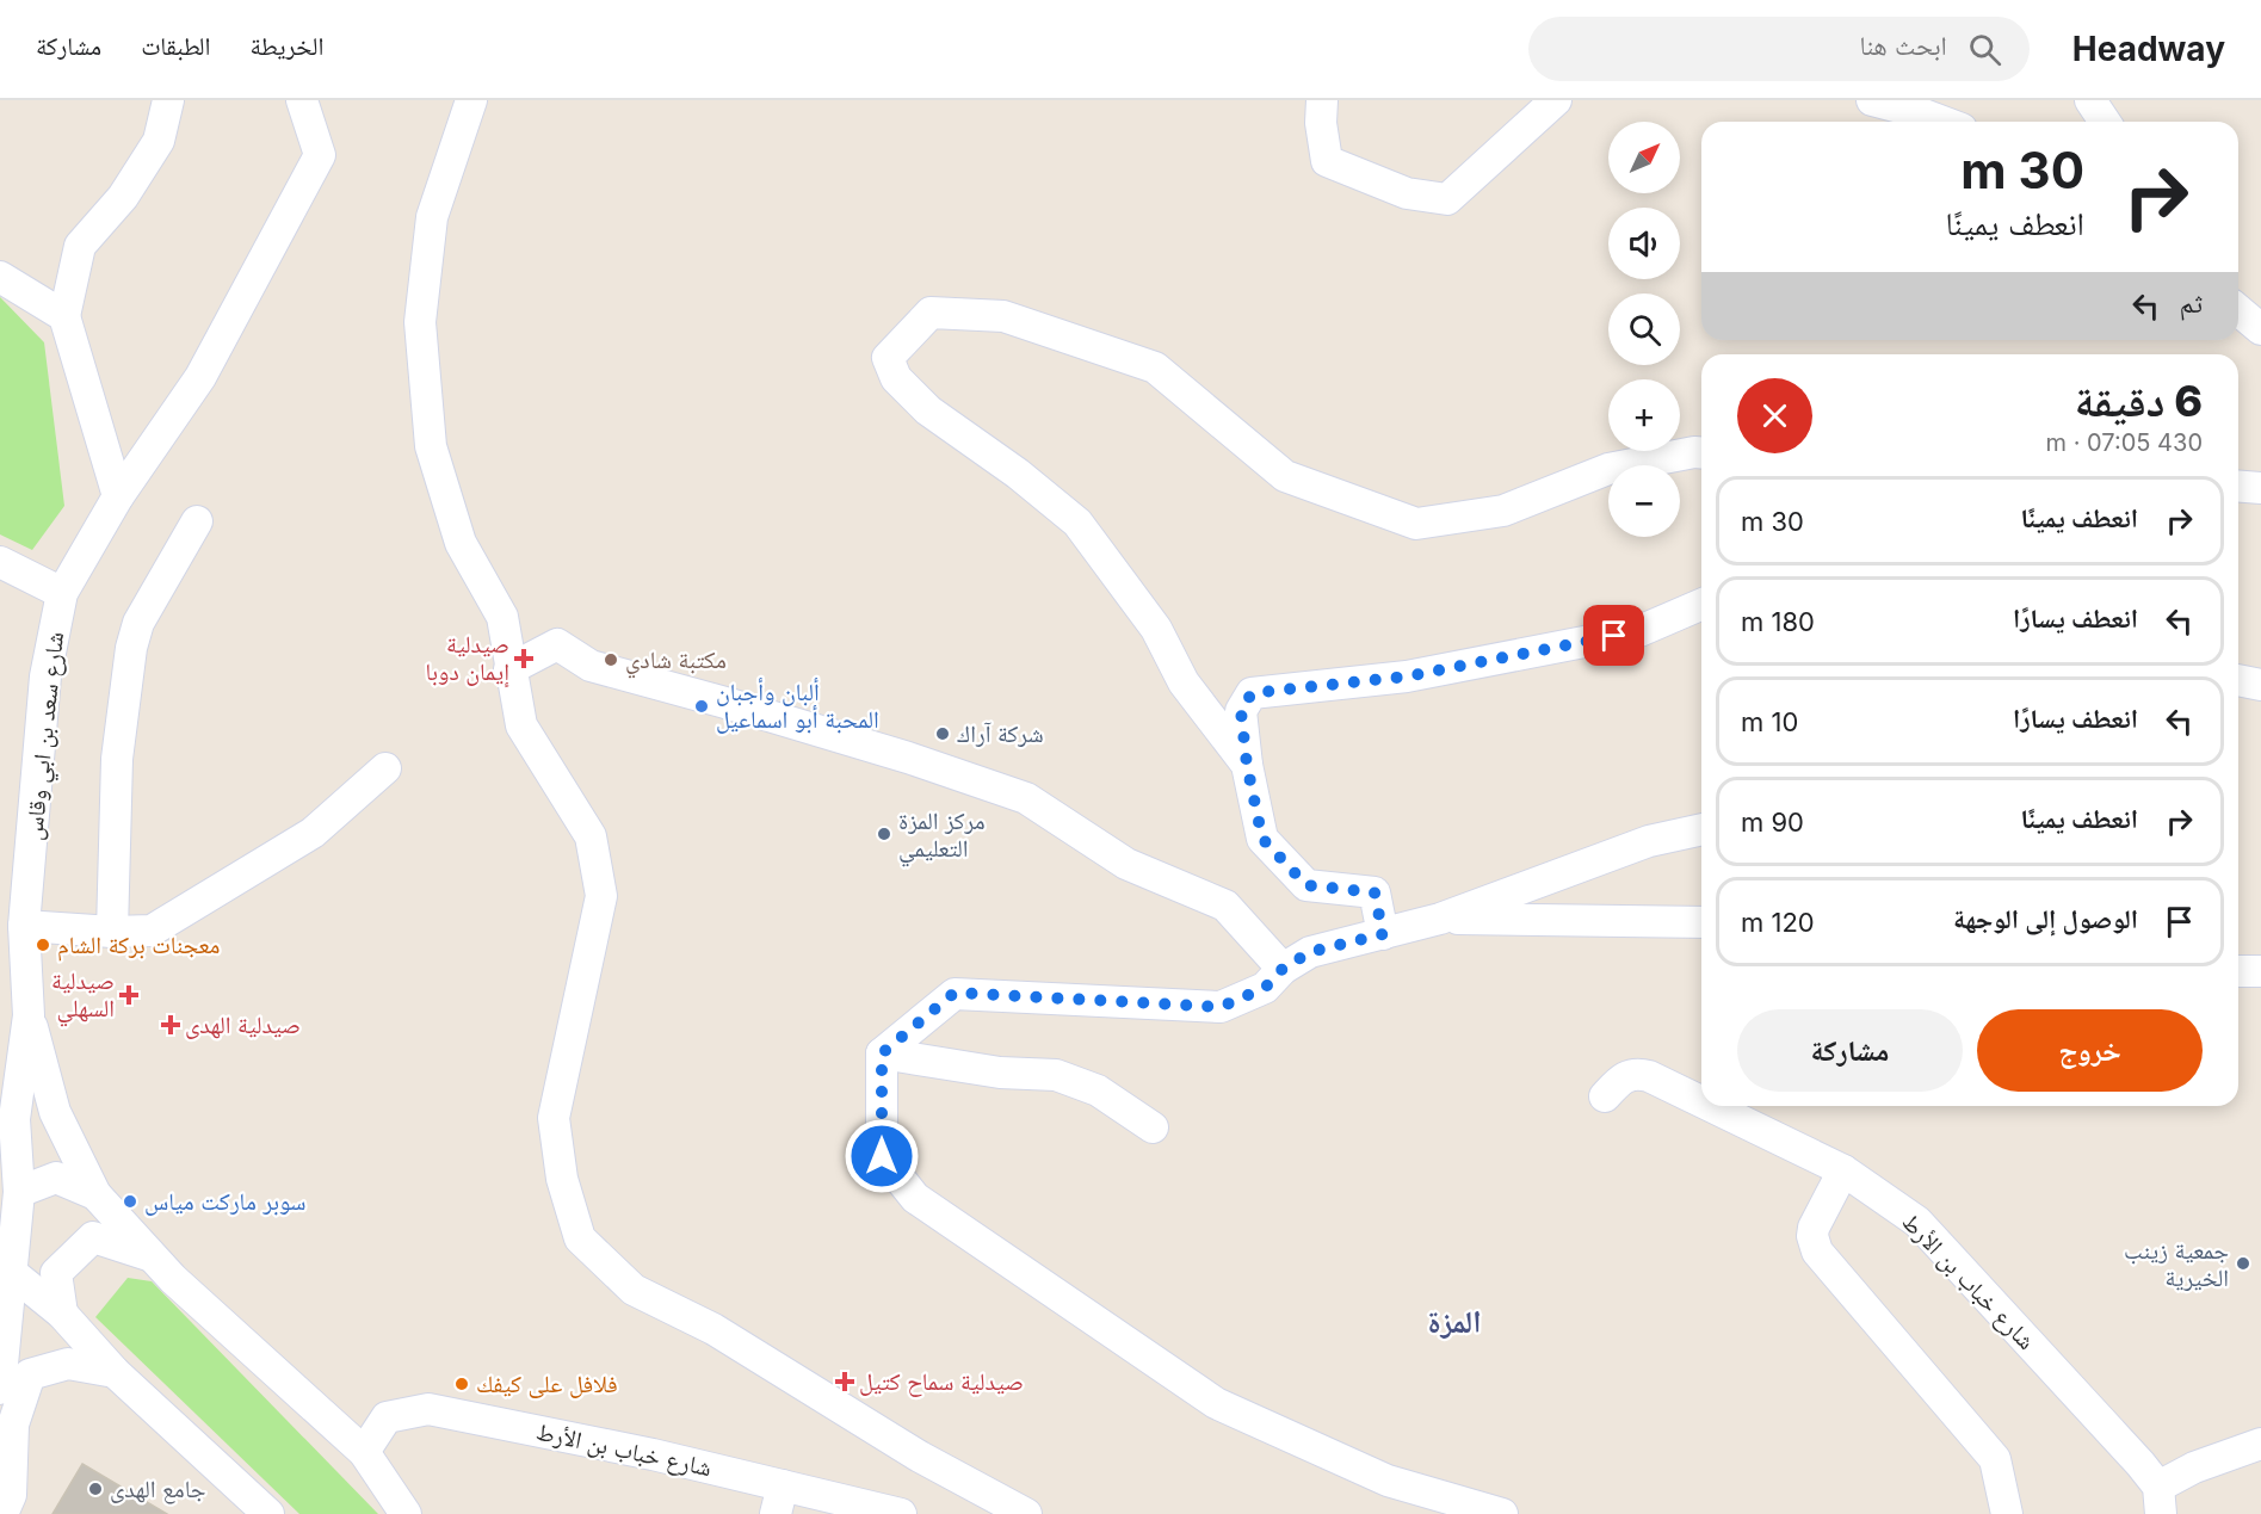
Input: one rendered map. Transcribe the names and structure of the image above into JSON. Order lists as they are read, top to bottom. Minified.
{"streets":{"street":["شارع سعد بن ابي وقاس","شارع خباب بن الأرط"]},"districts":["المزة"],"places":{"health":["صيدلية إيمان دوبا","صيدلية السهلي","صيدلية الهدى","صيدلية سماح كتيل"],"other":["مكتبة شادي","ألبان وأجبان المحبة أبو اسماعيل","شركة آراك","مركز المزة التعليمي","معجنات بركة الشام","سوبر ماركت مياس","جمعية زينب الخيرية","فلافل على كيفك","جامع الهدى"]},"north":"top right","page":{"header":"Headway","search":"ابحث هنا","nav":["الخريطة","الطبقات","مشاركة"],"map_buttons":["+","−"],"turn":["30 m","انعطف يمينًا"],"then":"ثم","heading":["6 دقيقة","430 m · 07:05"],"list":[{"name":"انعطف يمينًا","value":"30 m"},{"name":"انعطف يسارًا","value":"180 m"},{"name":"انعطف يسارًا","value":"10 m"},{"name":"انعطف يمينًا","value":"90 m"},{"name":"الوصول إلى الوجهة","value":"120 m"}],"buttons":["خروج","مشاركة"]}}
